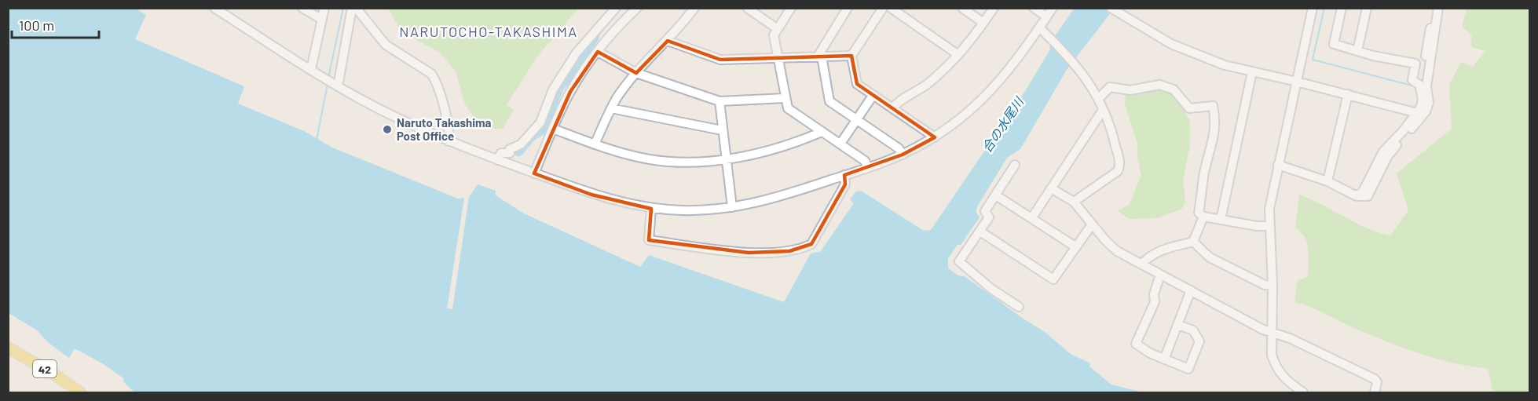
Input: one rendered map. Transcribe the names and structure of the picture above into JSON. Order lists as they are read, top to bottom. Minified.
{"streets":{"main road":["42"]},"districts":["NARUTOCHO-TAKASHIMA"],"water":["合の水尾川"],"places":["Naruto Takashima Post Office"],"scale_bar":"100 m"}
